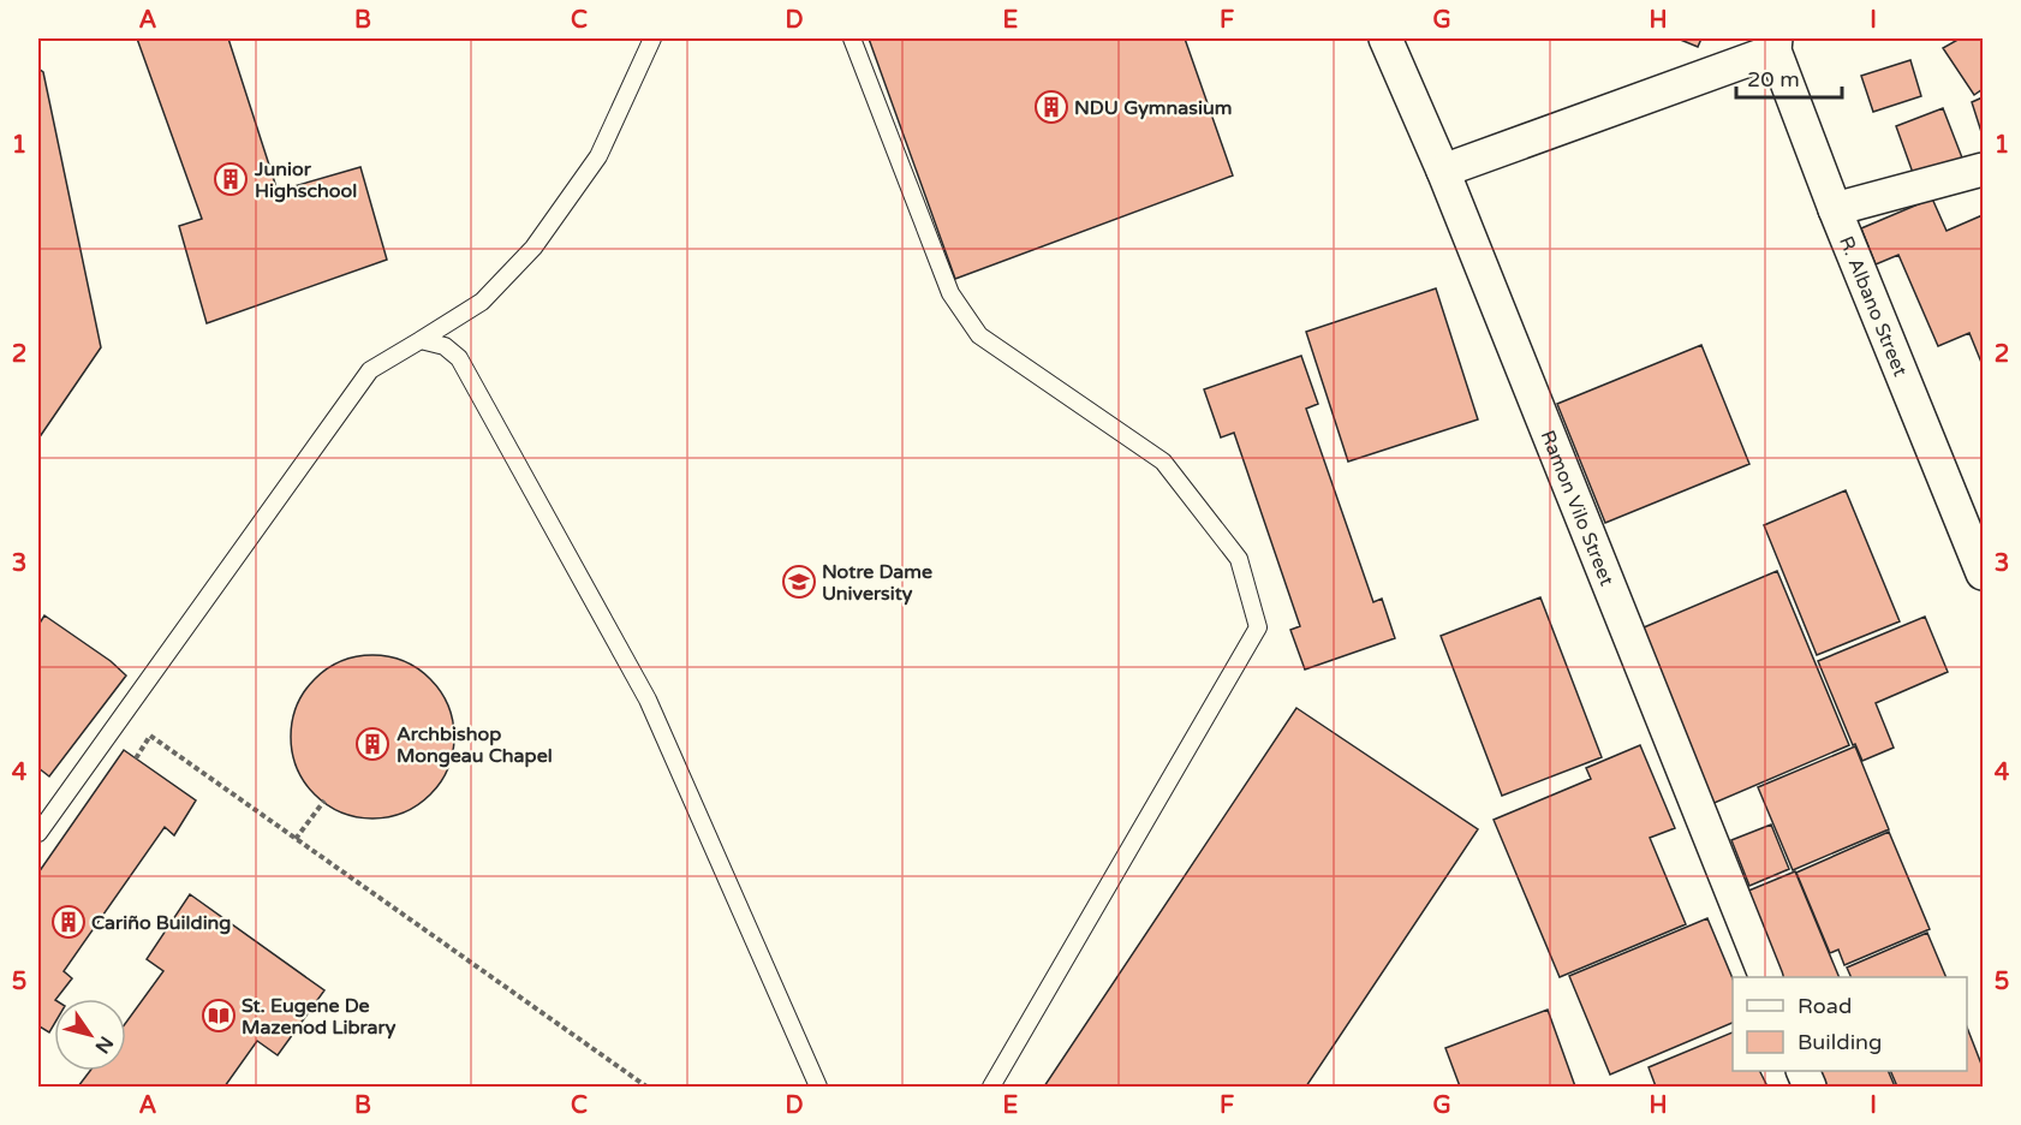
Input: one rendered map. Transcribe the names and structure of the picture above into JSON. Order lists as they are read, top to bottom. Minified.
{"streets":{"street":["R. Albano Street","Ramon Vilo Street"]},"places":{"building":["NDU Gymnasium","Junior Highschool","Archbishop Mongeau Chapel","Cariño Building"],"school or university":["Notre Dame University"],"library":["St. Eugene De Mazenod Library"]},"legend":["Road","Building"],"scale_bar":"20 m","north":"bottom right","grid":{"columns":["A","B","C","D","E","F","G","H","I"],"rows":["1","2","3","4","5"]}}
